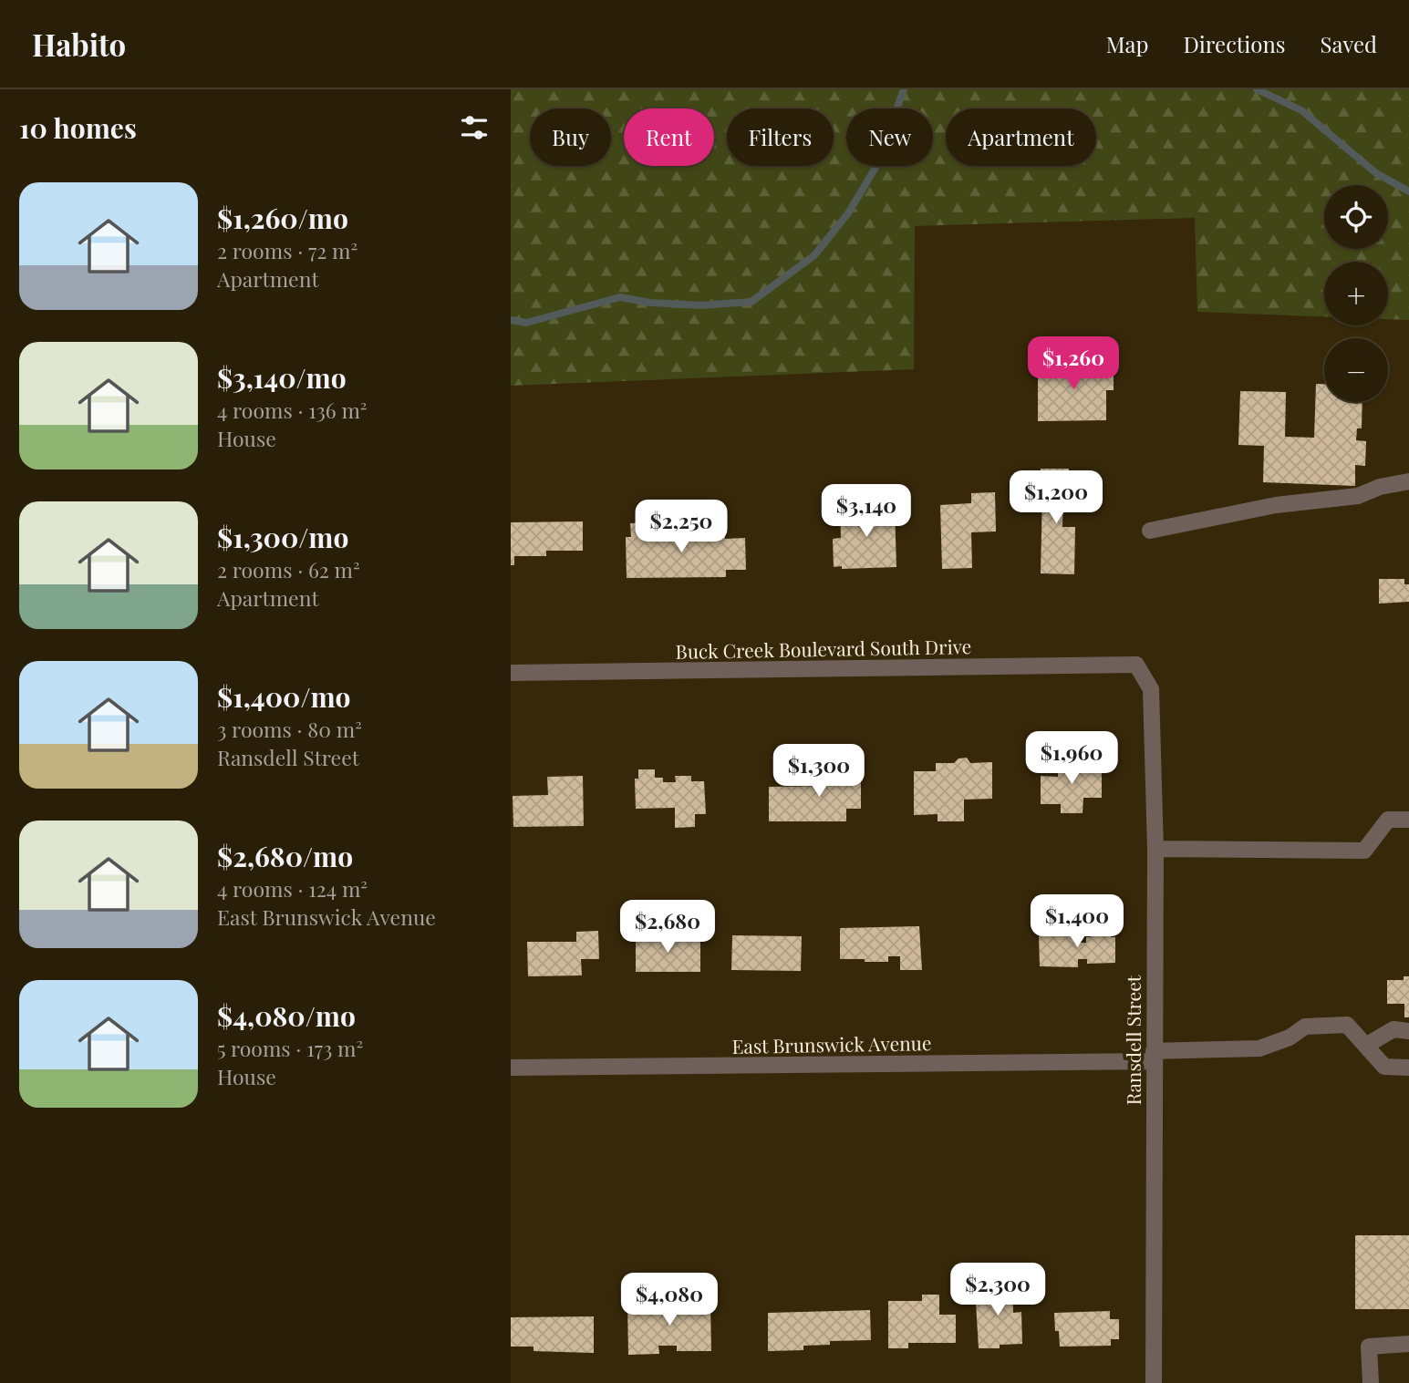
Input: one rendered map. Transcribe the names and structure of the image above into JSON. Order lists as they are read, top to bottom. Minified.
{"streets":{"street":["Buck Creek Boulevard South Drive","Ransdell Street","East Brunswick Avenue"]},"crossings":[["Buck Creek Boulevard South Drive","Ransdell Street"],["Ransdell Street","East Brunswick Avenue"]],"page":{"header":"Habito","nav":["Map","Directions","Saved"],"heading":"10 homes","chip":["Buy","Rent","Filters","New","Apartment"],"list":[{"name":"$1,260/mo","note":"2 rooms · 72 m² · Apartment"},{"name":"$3,140/mo","note":"4 rooms · 136 m² · House"},{"name":"$1,300/mo","note":"2 rooms · 62 m² · Apartment"},{"name":"$1,400/mo","note":"3 rooms · 80 m² · Ransdell Street"},{"name":"$2,680/mo","note":"4 rooms · 124 m² · East Brunswick Avenue"},{"name":"$4,080/mo","note":"5 rooms · 173 m² · House"}],"map_buttons":["+","−"],"price":["$1,260","$1,200","$3,140","$2,250","$1,960","$1,300","$1,400","$2,680","$2,300","$4,080"]}}
